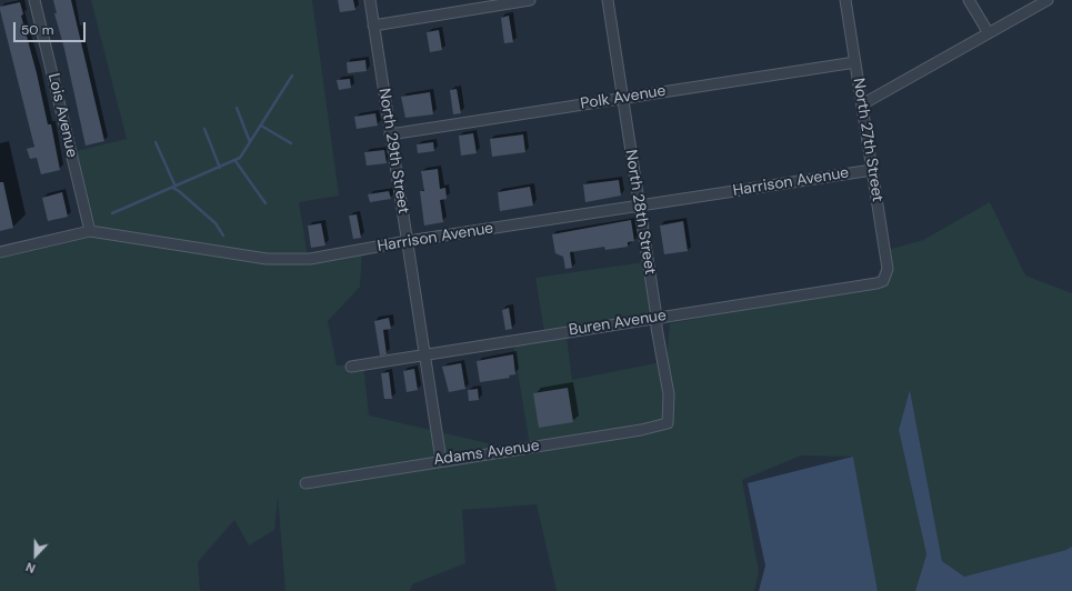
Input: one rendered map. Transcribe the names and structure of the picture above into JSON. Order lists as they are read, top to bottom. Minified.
{"streets":{"street":["Polk Avenue","Lois Avenue","North 27th Street","North 29th Street","Harrison Avenue","North 28th Street","Buren Avenue","Adams Avenue"]},"crossings":[["Polk Avenue","North 27th Street"],["Polk Avenue","North 29th Street"],["Polk Avenue","North 28th Street"],["Lois Avenue","Harrison Avenue"],["North 27th Street","Harrison Avenue"],["North 27th Street","Buren Avenue"],["North 29th Street","Harrison Avenue"],["North 29th Street","Buren Avenue"],["North 29th Street","Adams Avenue"],["Harrison Avenue","North 28th Street"],["North 28th Street","Buren Avenue"],["North 28th Street","Adams Avenue"]],"scale_bar":"50 m","north":"bottom"}
